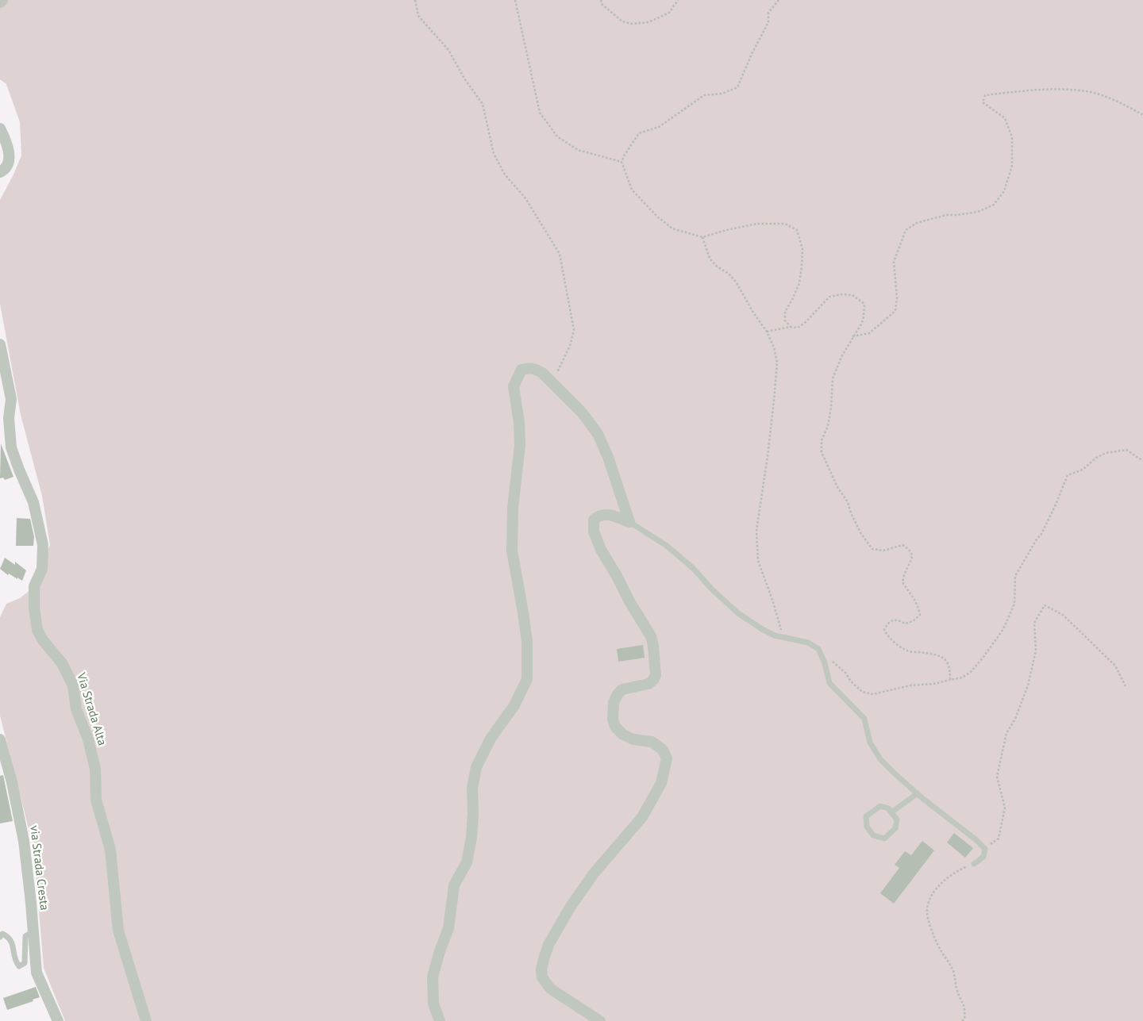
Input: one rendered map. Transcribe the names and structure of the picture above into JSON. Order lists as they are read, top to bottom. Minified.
{"streets":{"street":["Via Strada Alta","via Strada Cresta"]}}
